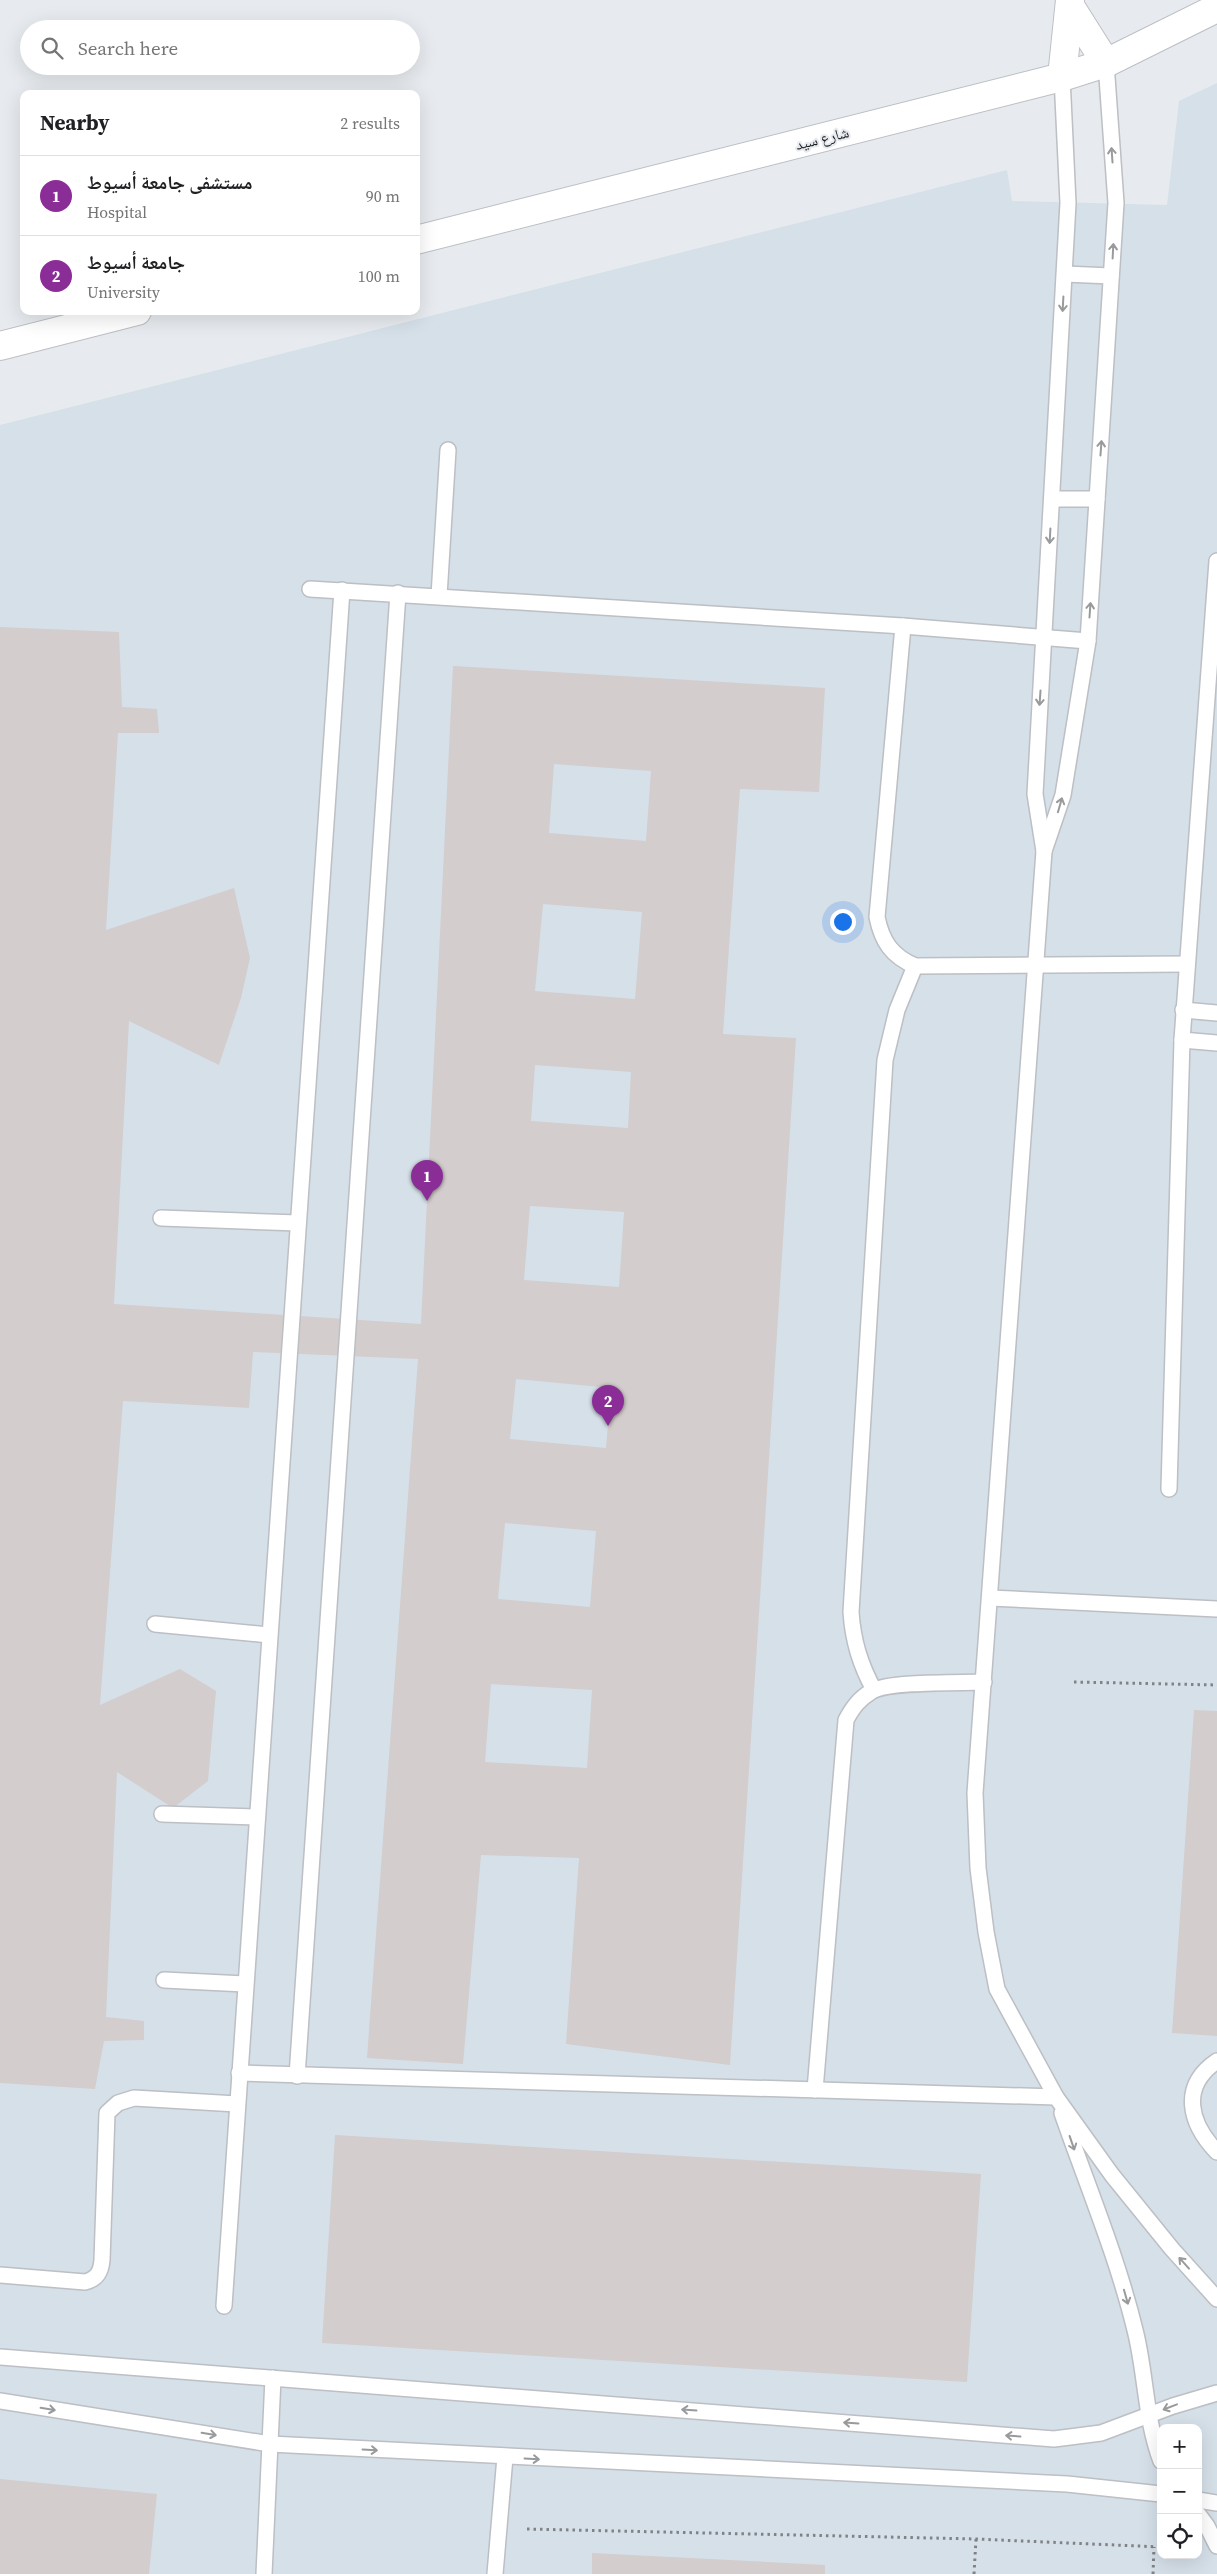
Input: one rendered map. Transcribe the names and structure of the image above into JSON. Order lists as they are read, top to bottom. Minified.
{"streets":{"main road":["شارع سيد"]},"page":{"search":"Search here","heading":["Nearby","2 results"],"list":[{"mark":"1","name":"مستشفی جامعة أسيوط","note":"Hospital","value":"90 m"},{"mark":"2","name":"جامعة أسيوط","note":"University","value":"100 m"}],"pins":["1","2"],"map_buttons":["+","−"]}}
